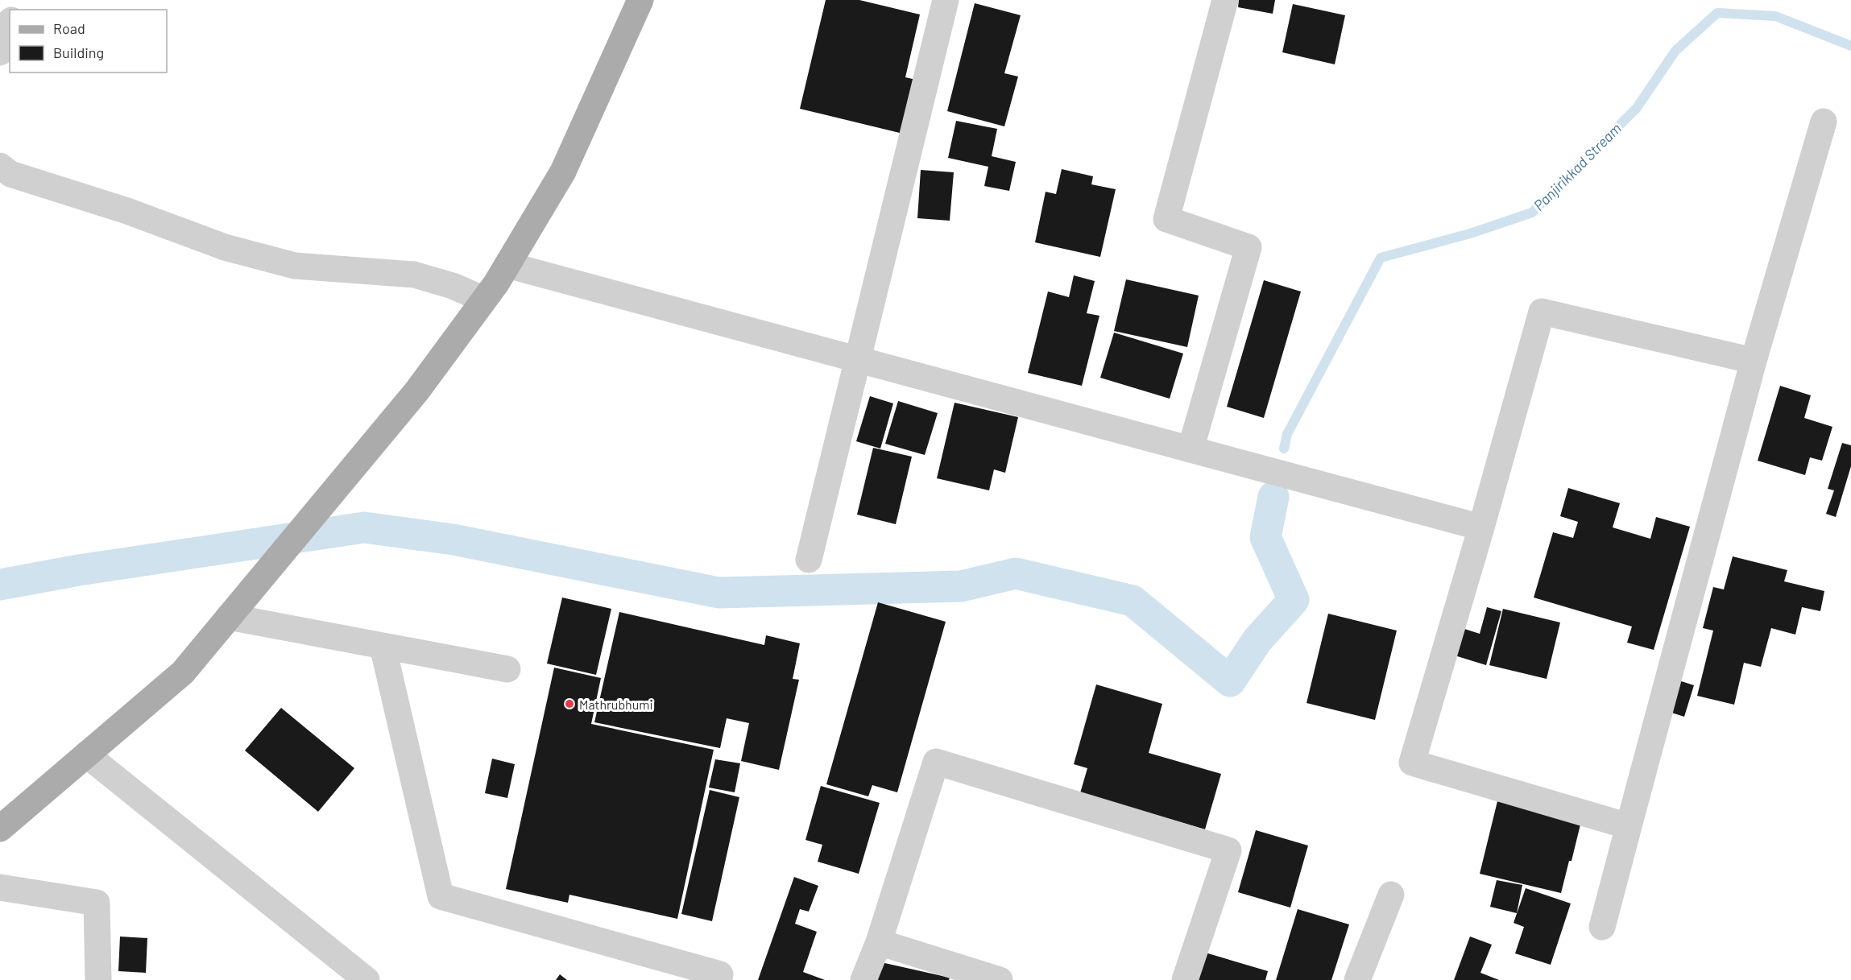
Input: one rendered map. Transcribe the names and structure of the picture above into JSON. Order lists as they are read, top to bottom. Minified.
{"water":["Panjirikkad Stream"],"places":["Mathrubhumi"],"legend":["Road","Building"]}
